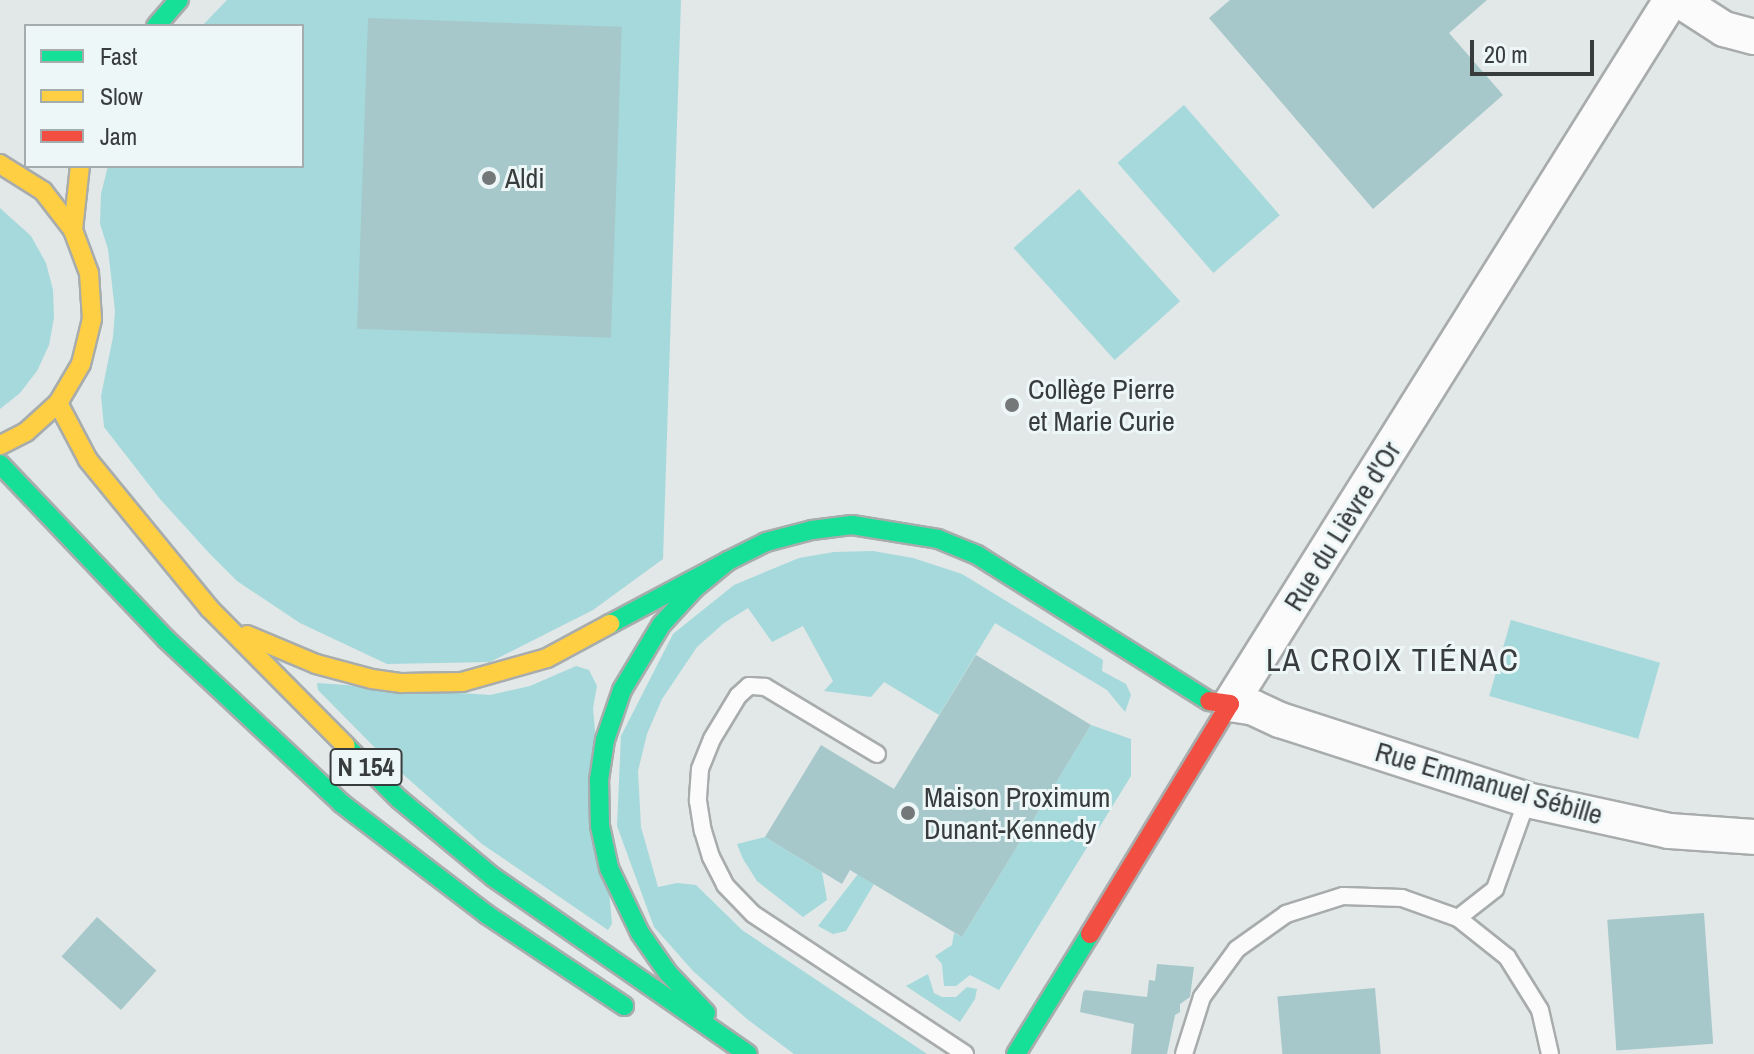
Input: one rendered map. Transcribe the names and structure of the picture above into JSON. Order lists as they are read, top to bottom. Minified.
{"streets":{"main road":["Rue du Lièvre d'Or","N 154"],"street":["Rue Emmanuel Sébille"]},"crossings":[["Rue du Lièvre d'Or","Rue Emmanuel Sébille"]],"districts":["LA CROIX TIÉNAC"],"places":["Aldi","Collège Pierre et Marie Curie","Maison Proximum Dunant-Kennedy"],"legend":["Fast","Slow","Jam"],"scale_bar":"20 m"}
